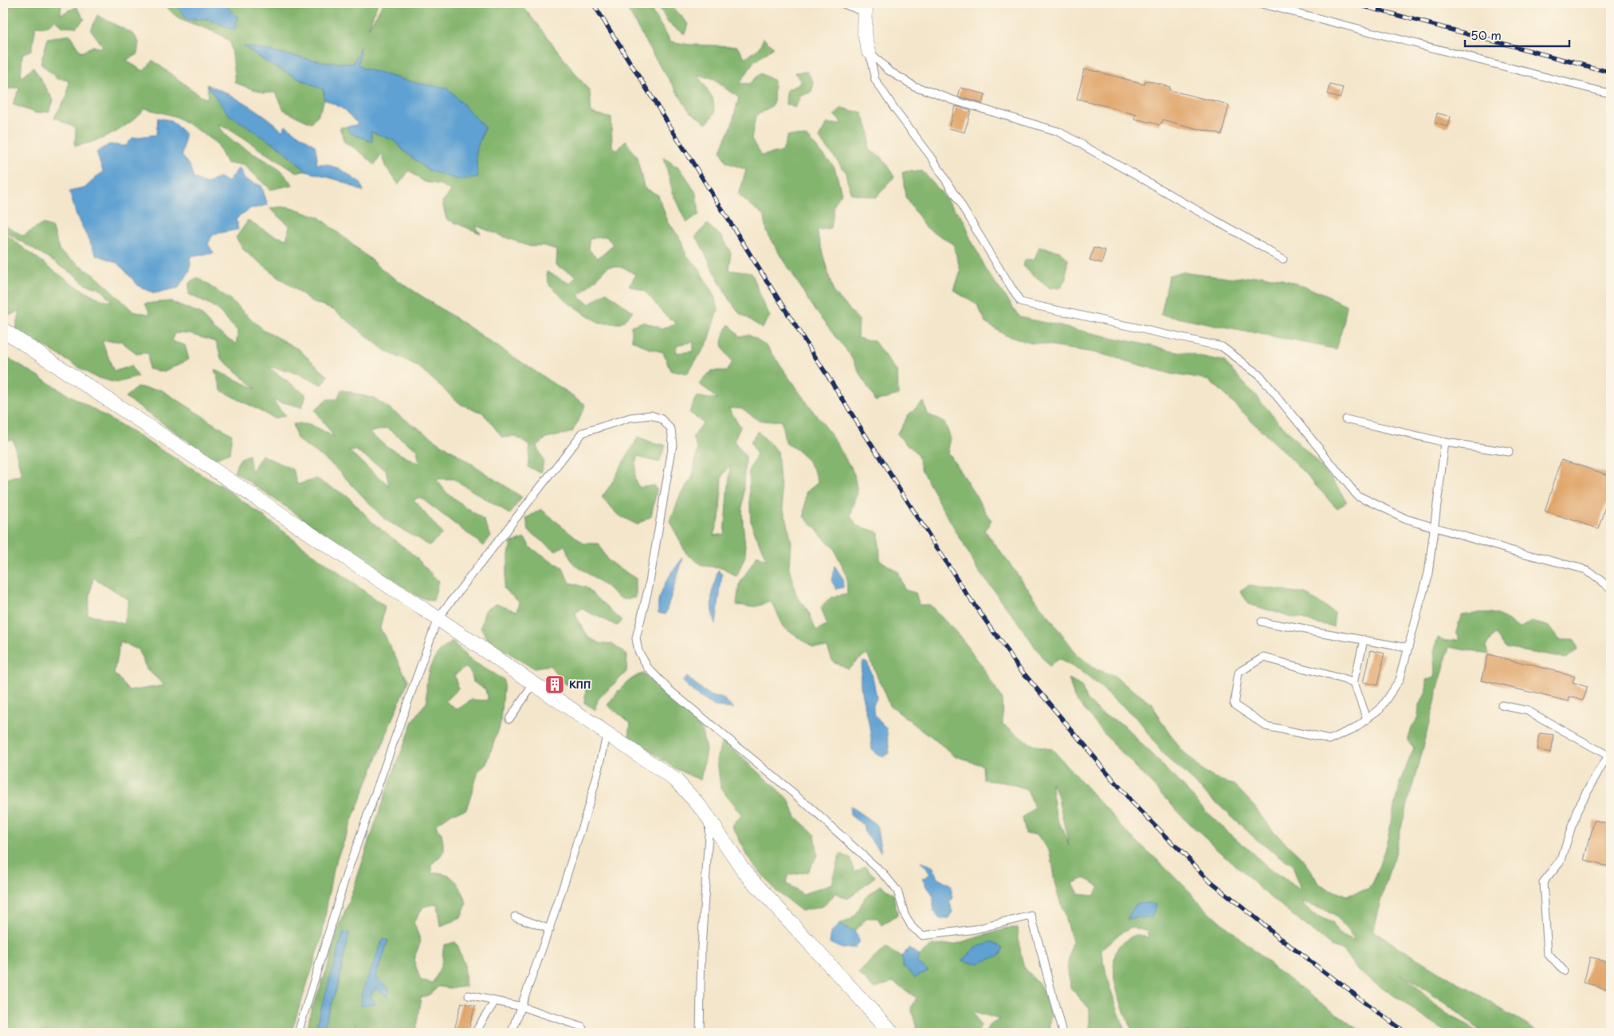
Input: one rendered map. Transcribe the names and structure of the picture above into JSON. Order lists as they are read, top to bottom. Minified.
{"places":{"building":["КПП"]},"scale_bar":"50 m"}
